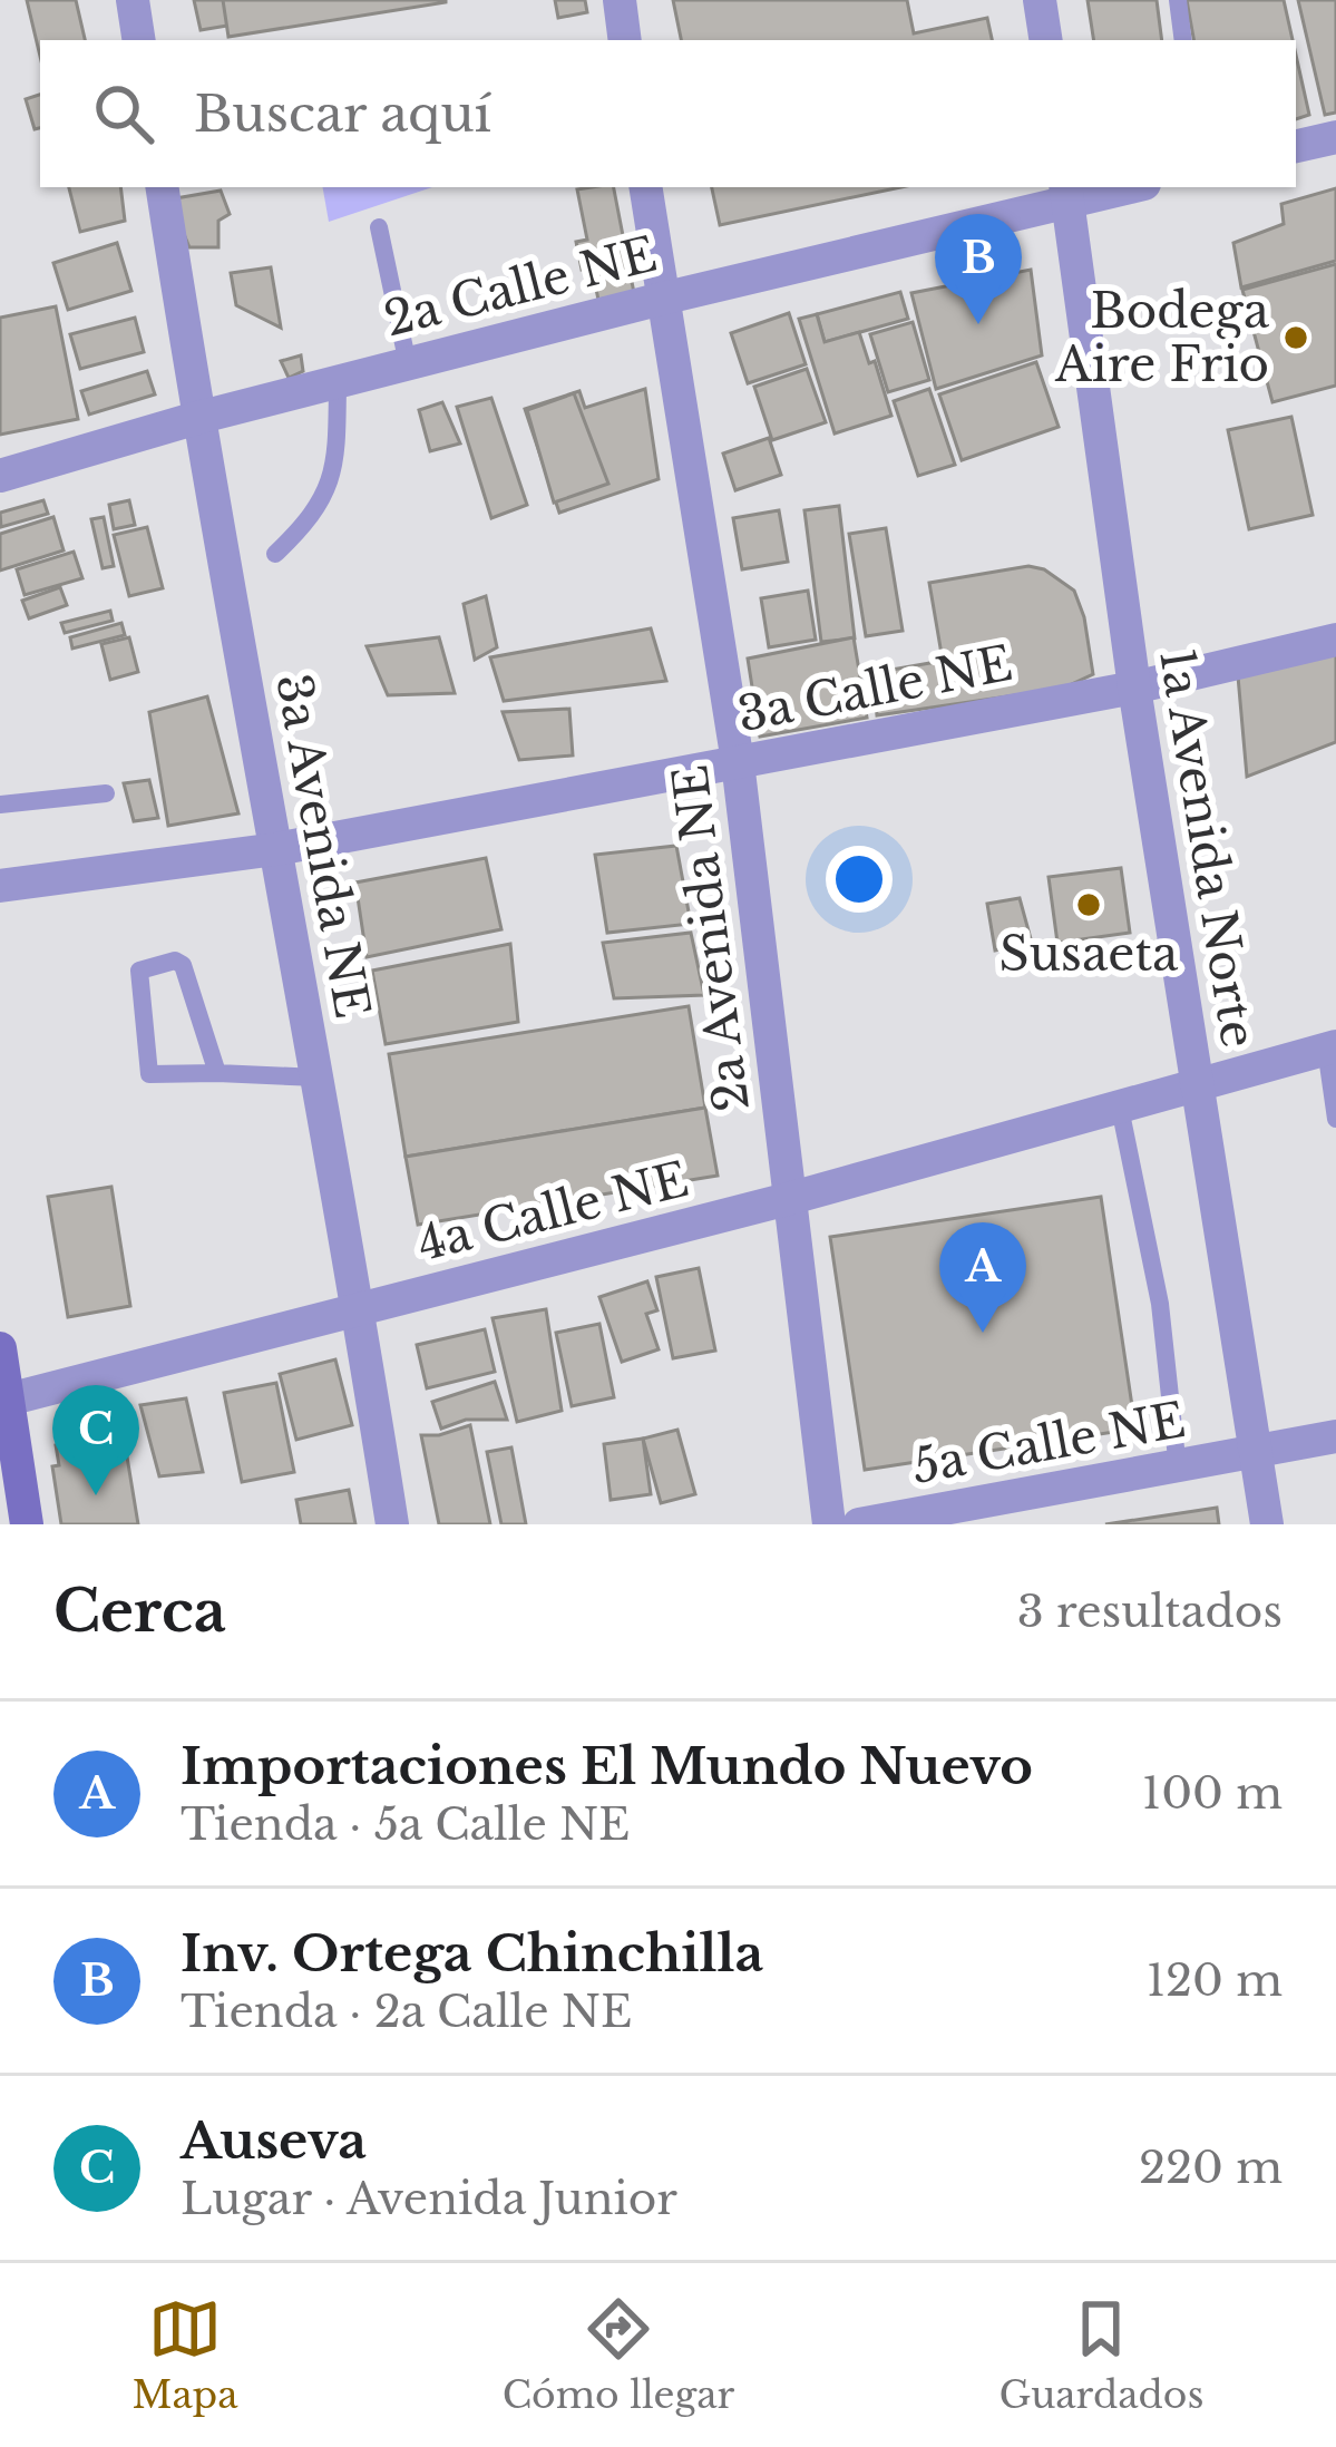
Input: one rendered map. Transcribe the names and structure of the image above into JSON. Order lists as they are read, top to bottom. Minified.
{"streets":{"street":["2a Calle NE","3a Calle NE","3a Avenida NE","1a Avenida Norte","2a Avenida NE","4a Calle NE","5a Calle NE"]},"crossings":[["2a Calle NE","3a Avenida NE"],["2a Calle NE","1a Avenida Norte"],["2a Calle NE","2a Avenida NE"],["3a Calle NE","3a Avenida NE"],["3a Calle NE","1a Avenida Norte"],["3a Calle NE","2a Avenida NE"],["3a Avenida NE","4a Calle NE"],["1a Avenida Norte","4a Calle NE"],["1a Avenida Norte","5a Calle NE"],["2a Avenida NE","4a Calle NE"]],"places":["Bodega Aire Frio","Susaeta"],"page":{"search":"Buscar aquí","pins":["B","A","C"],"heading":["Cerca","3 resultados"],"list":[{"mark":"A","name":"Importaciones El Mundo Nuevo","note":"Tienda · 5a Calle NE","value":"100 m"},{"mark":"B","name":"Inv. Ortega Chinchilla","note":"Tienda · 2a Calle NE","value":"120 m"},{"mark":"C","name":"Auseva","note":"Lugar · Avenida Junior","value":"220 m"}],"nav":["Mapa","Cómo llegar","Guardados"]}}
